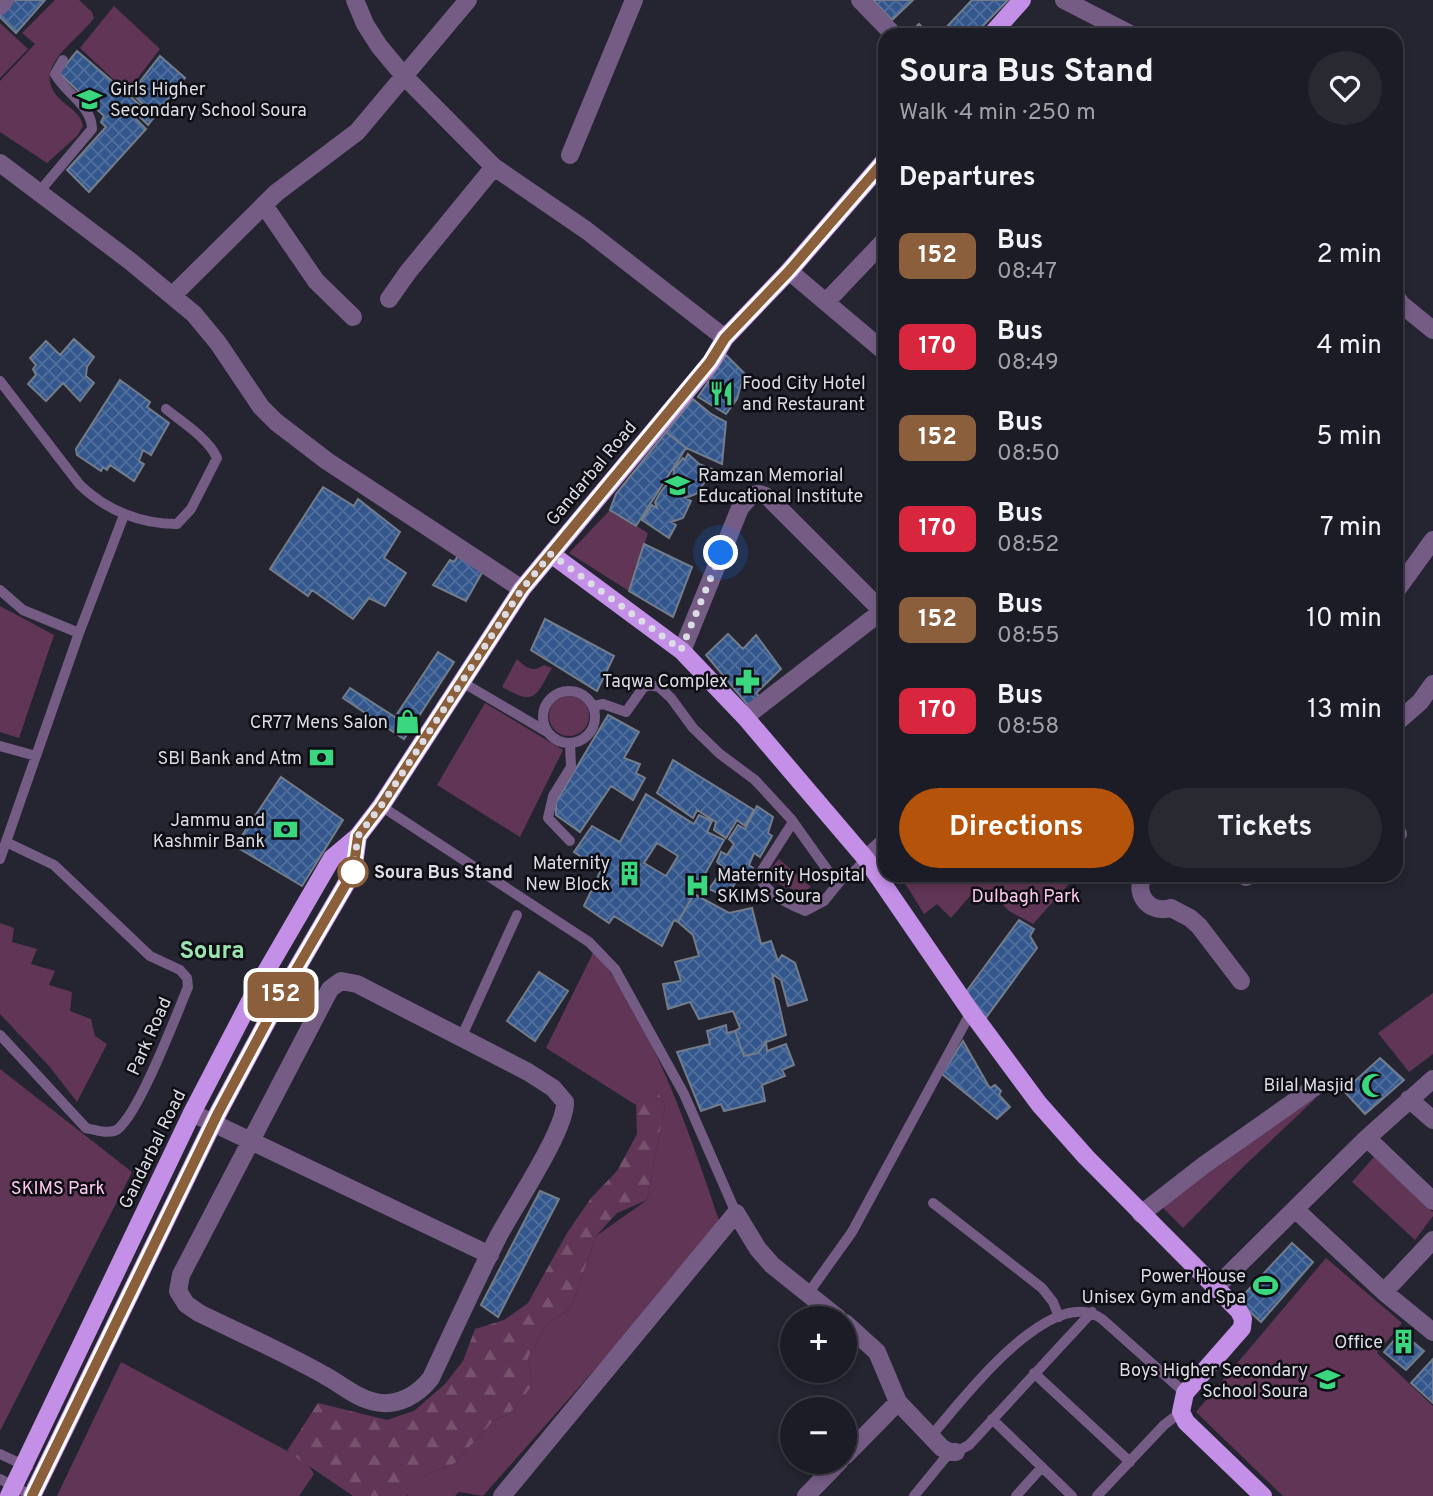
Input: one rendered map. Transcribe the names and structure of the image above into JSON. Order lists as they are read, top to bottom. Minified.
{"streets":{"main road":["Gandarbal Road"],"lane":["Park Road"]},"districts":["Soura"],"parks":["Dulbagh Park","SKIMS Park"],"places":{"school or university":["Girls Higher Secondary School Soura","Ramzan Memorial Educational Institute","Boys Higher Secondary School Soura"],"restaurant":["Food City Hotel and Restaurant"],"pharmacy":["Taqwa Complex"],"shop":["CR77 Mens Salon"],"bank":["SBI Bank and Atm","Jammu and Kashmir Bank"],"other":["Soura Bus Stand"],"building":["Maternity New Block","Office"],"hospital":["Maternity Hospital SKIMS Soura"],"mosque":["Bilal Masjid"],"sports":["Power House Unisex Gym and Spa"]},"lines":["bus line 152"],"page":{"on_map":"152","heading":[["Soura Bus Stand","Walk · 4 min · 250 m"],"Departures"],"list":[{"mark":"152","name":"Bus","note":"08:47","value":"2 min"},{"mark":"170","name":"Bus","note":"08:49","value":"4 min"},{"mark":"152","name":"Bus","note":"08:50","value":"5 min"},{"mark":"170","name":"Bus","note":"08:52","value":"7 min"},{"mark":"152","name":"Bus","note":"08:55","value":"10 min"},{"mark":"170","name":"Bus","note":"08:58","value":"13 min"}],"buttons":["Directions","Tickets"],"map_buttons":["+","−"]}}
